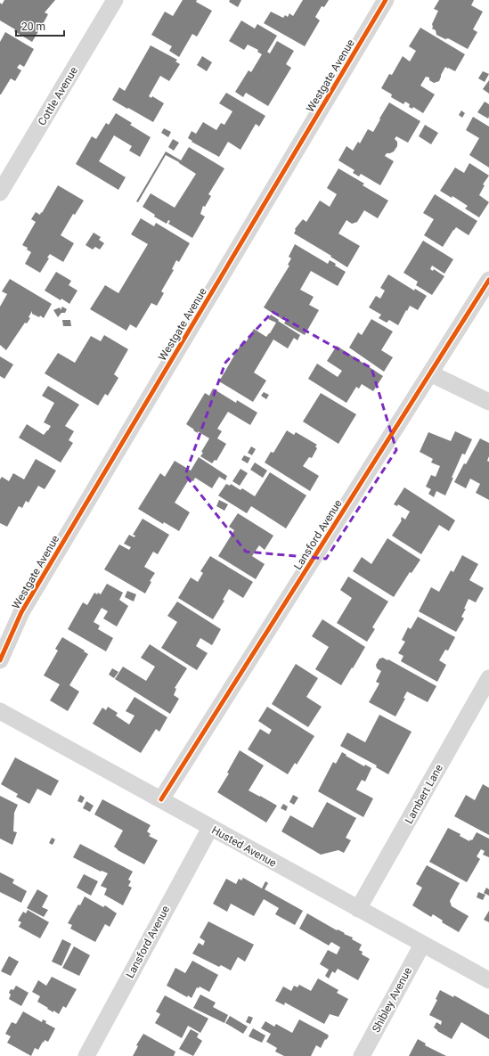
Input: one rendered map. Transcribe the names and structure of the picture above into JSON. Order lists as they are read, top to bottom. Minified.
{"streets":{"street":["Westgate Avenue","Cottle Avenue","Lansford Avenue","Lambert Lane","Husted Avenue","Shibley Avenue"]},"crossings":[["Lansford Avenue","Husted Avenue"],["Lambert Lane","Husted Avenue"],["Husted Avenue","Shibley Avenue"]],"scale_bar":"20 m"}
